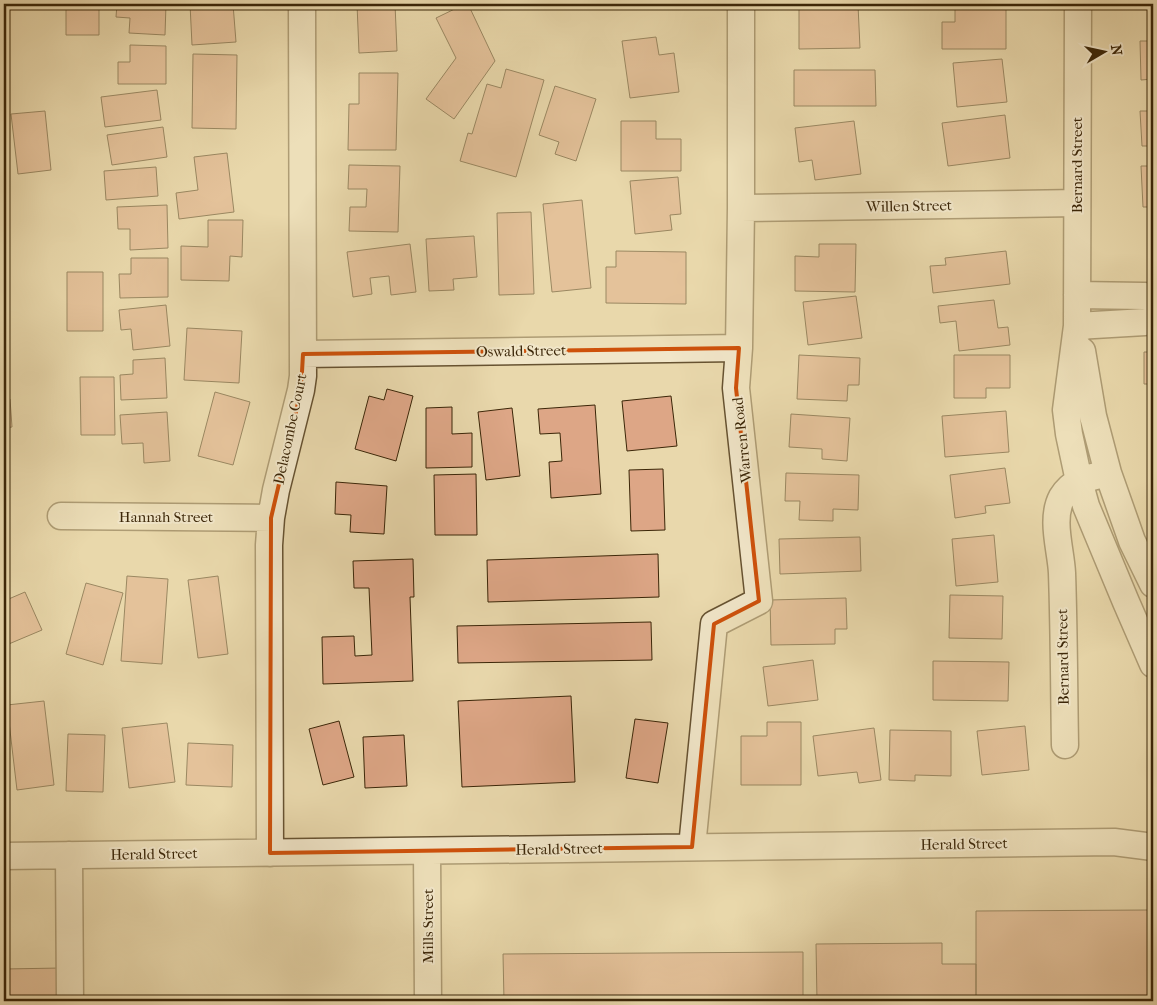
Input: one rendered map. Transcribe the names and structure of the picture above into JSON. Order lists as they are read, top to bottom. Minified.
{"streets":{"street":["Bernard Street","Willen Street","Oswald Street","Delacombe Court","Warren Road","Hannah Street","Herald Street","Mills Street"]},"crossings":[["Bernard Street","Willen Street"],["Willen Street","Warren Road"],["Oswald Street","Delacombe Court"],["Oswald Street","Warren Road"],["Delacombe Court","Hannah Street"],["Delacombe Court","Herald Street"],["Warren Road","Herald Street"],["Herald Street","Mills Street"]],"north":"right"}
